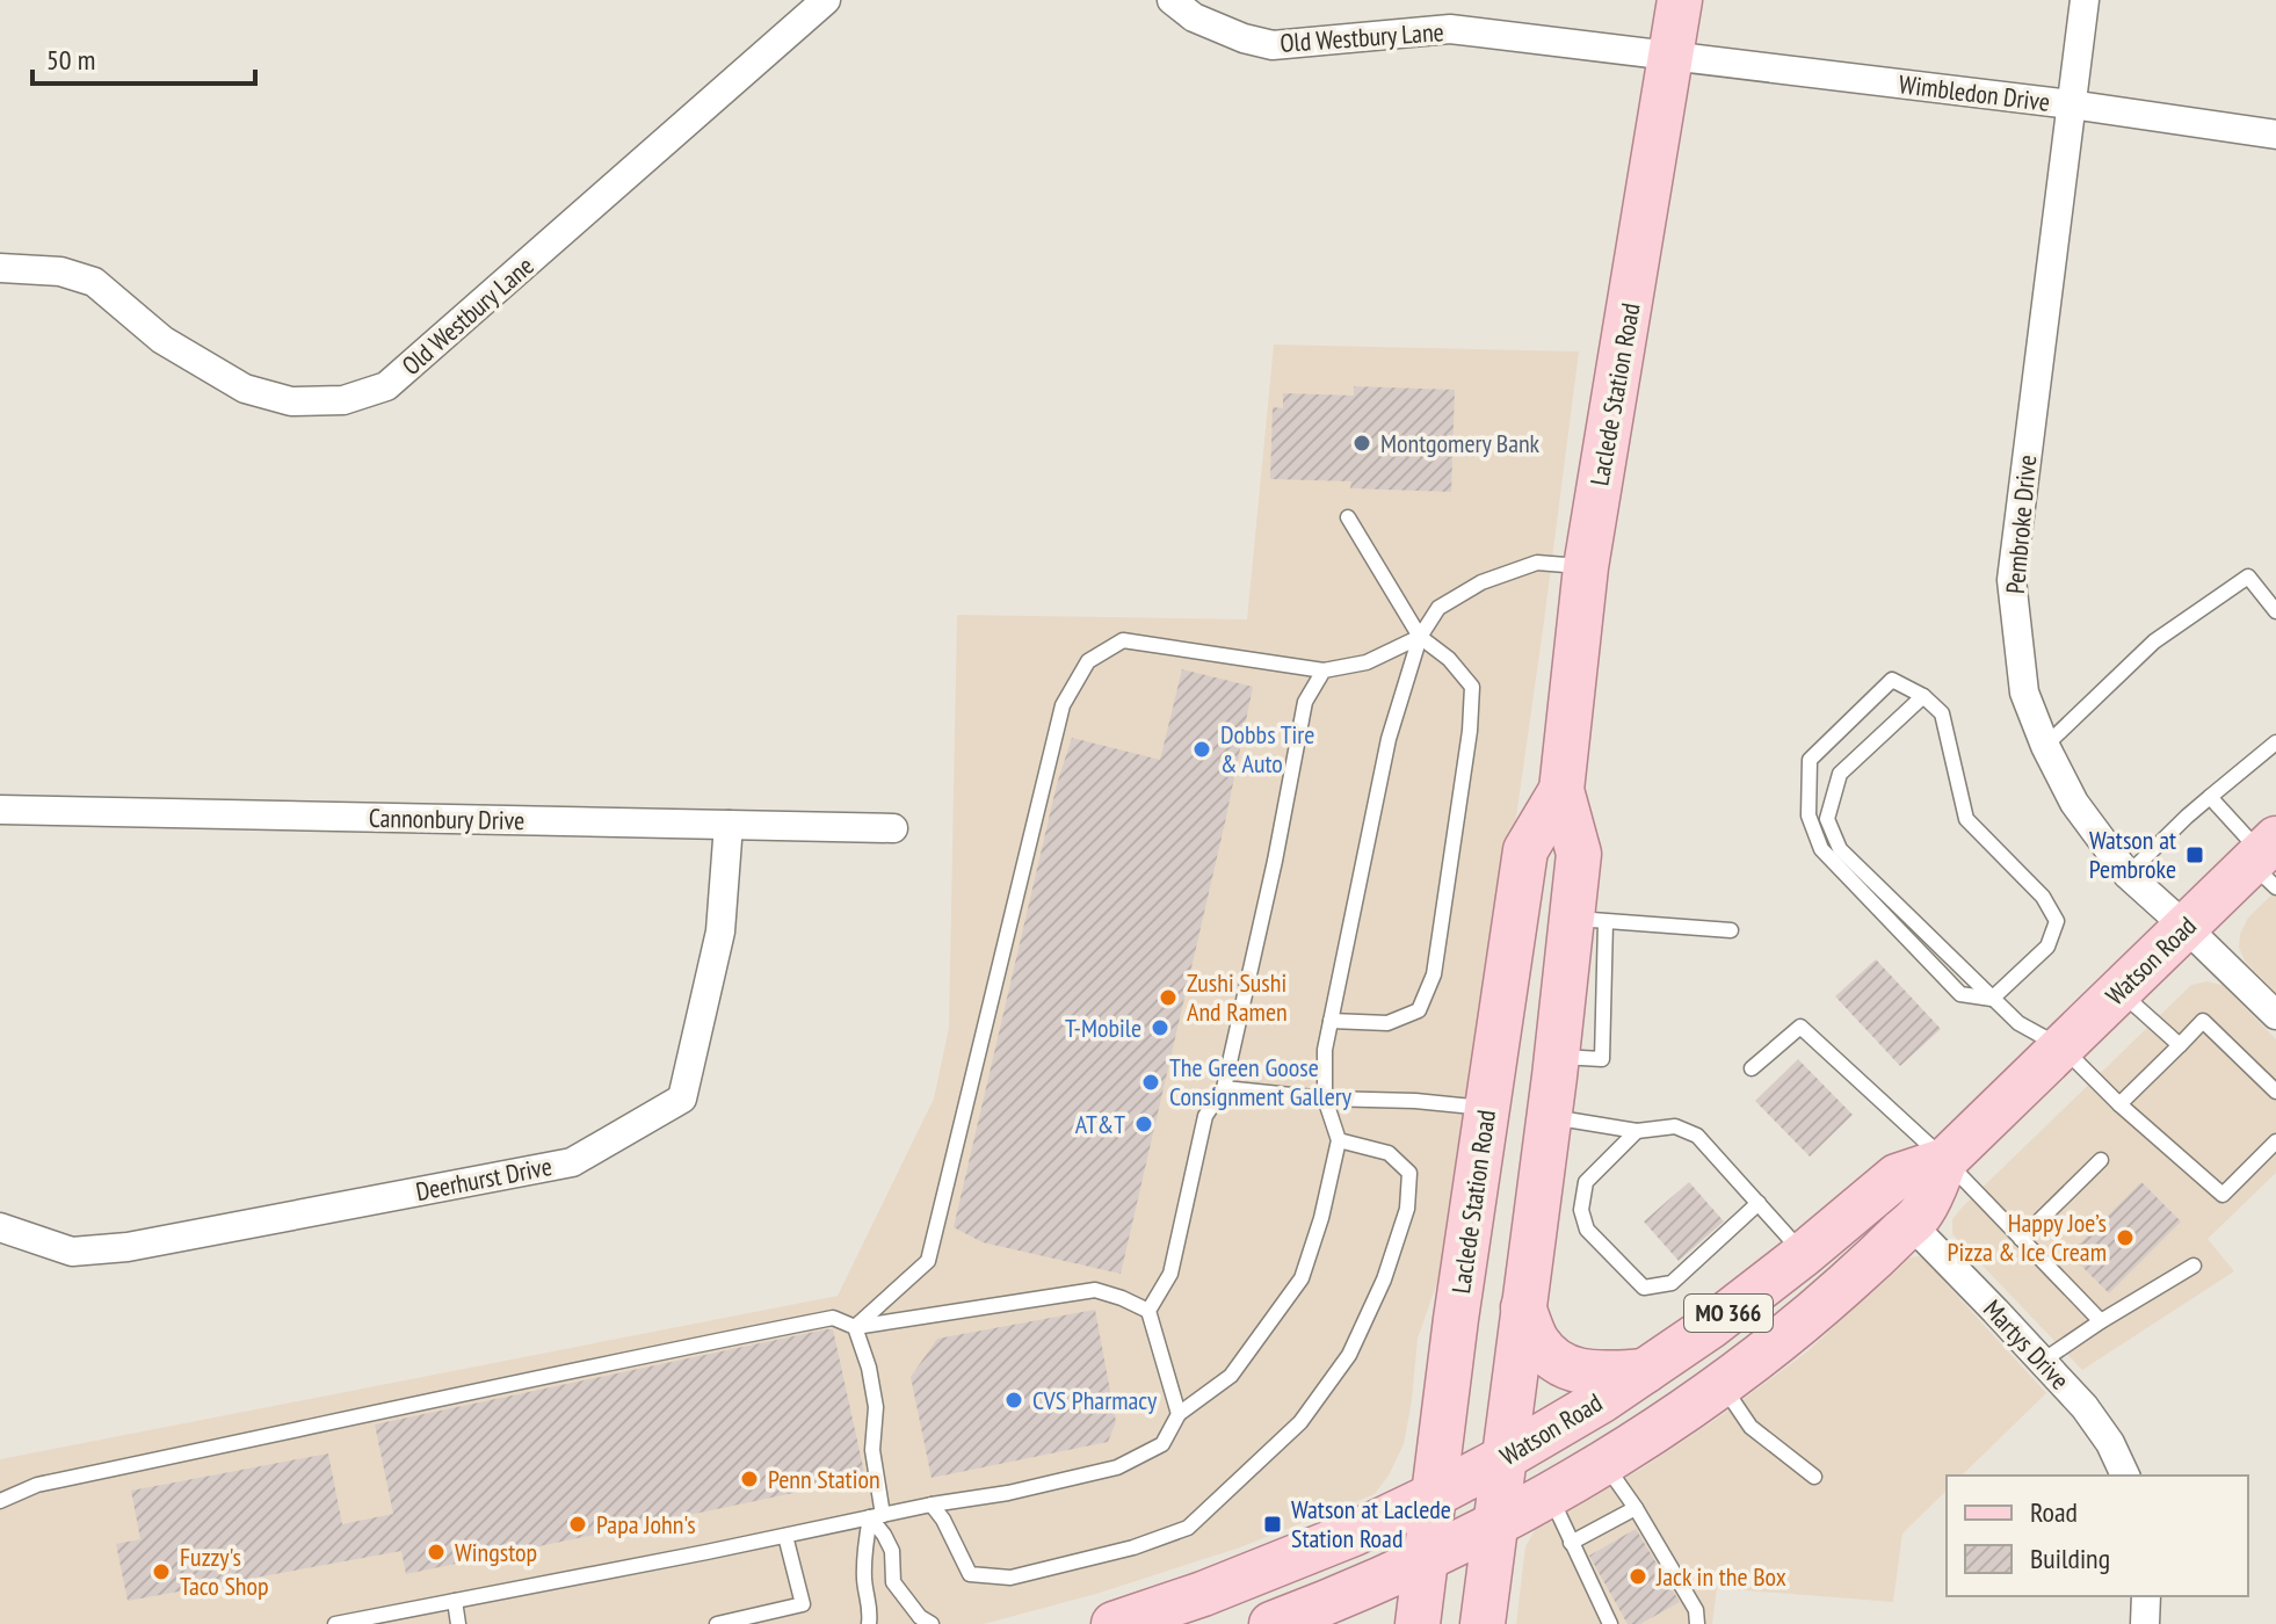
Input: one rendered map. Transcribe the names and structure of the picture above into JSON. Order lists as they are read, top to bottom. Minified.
{"streets":{"main road":["Laclede Station Road","Watson Road","MO 366"],"street":["Old Westbury Lane","Wimbledon Drive","Pembroke Drive","Cannonbury Drive","Deerhurst Drive","Martys Drive"]},"crossings":[["Old Westbury Lane","Wimbledon Drive"],["Old Westbury Lane","Laclede Station Road"],["Wimbledon Drive","Laclede Station Road"],["Wimbledon Drive","Pembroke Drive"],["Laclede Station Road","Watson Road"],["Pembroke Drive","Watson Road"],["Cannonbury Drive","Deerhurst Drive"],["Watson Road","Martys Drive"]],"places":{"other":["Montgomery Bank","Dobbs Tire & Auto","Zushi Sushi And Ramen","T-Mobile","The Green Goose Consignment Gallery","AT&T","Happy Joe’s Pizza & Ice Cream","CVS Pharmacy","Penn Station","Papa John's","Wingstop","Fuzzy's Taco Shop","Jack in the Box"],"transit":["Watson at Pembroke","Watson at Laclede Station Road"]},"legend":["Road","Building"],"scale_bar":"50 m"}
